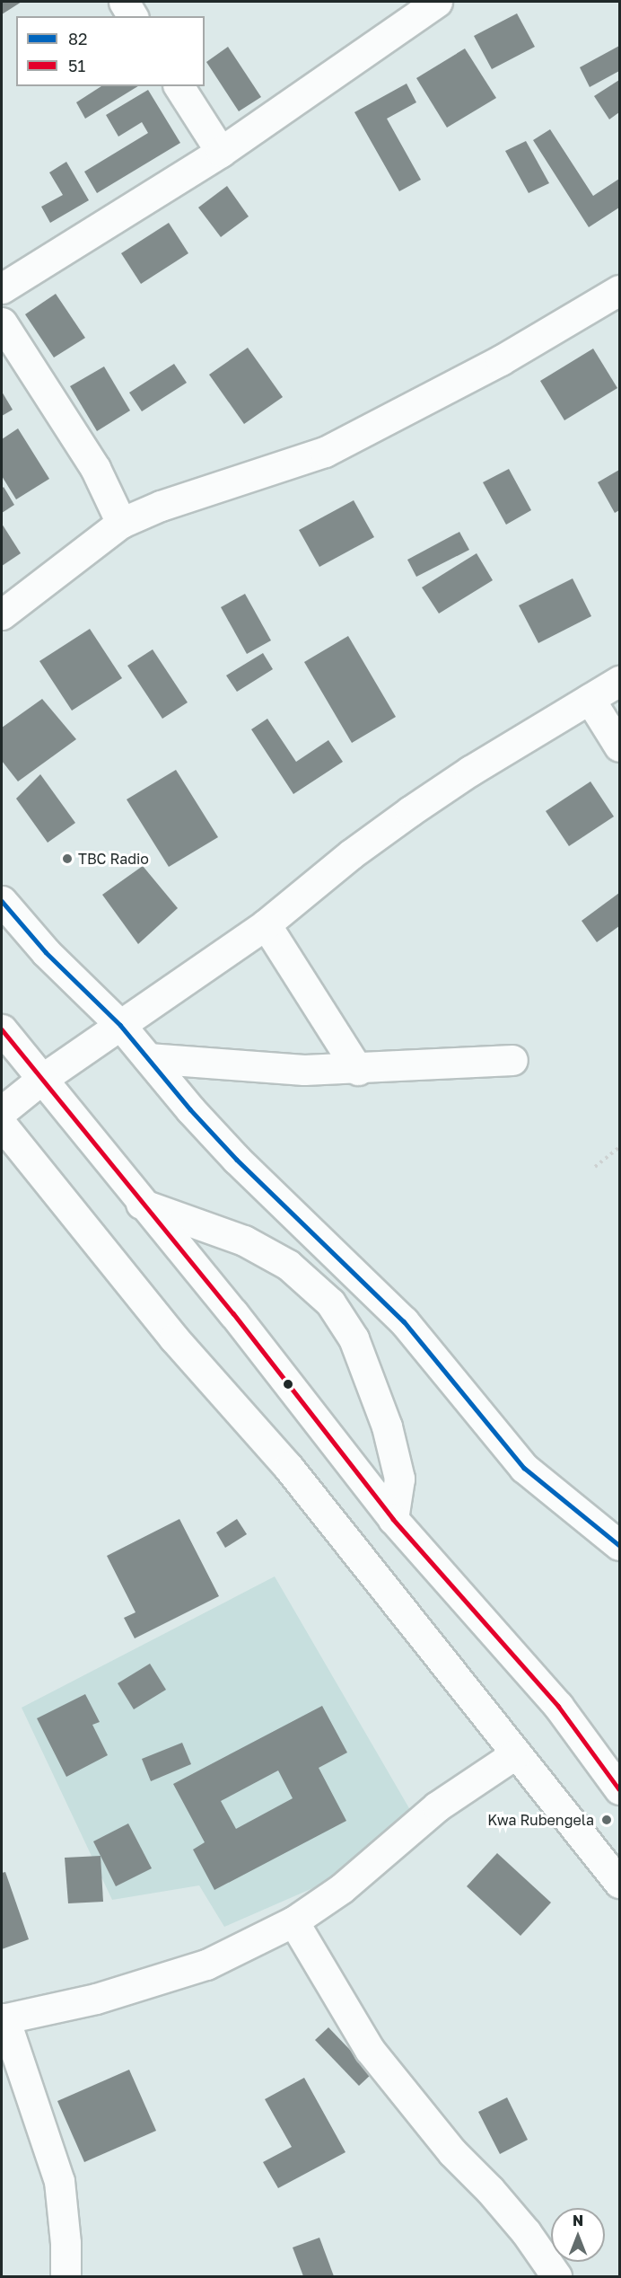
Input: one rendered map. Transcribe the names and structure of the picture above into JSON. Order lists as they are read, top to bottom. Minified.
{"places":["TBC Radio","Kwa Rubengela"],"lines":["transit line 82","transit line 51"],"legend":["82","51"],"north":"top"}
